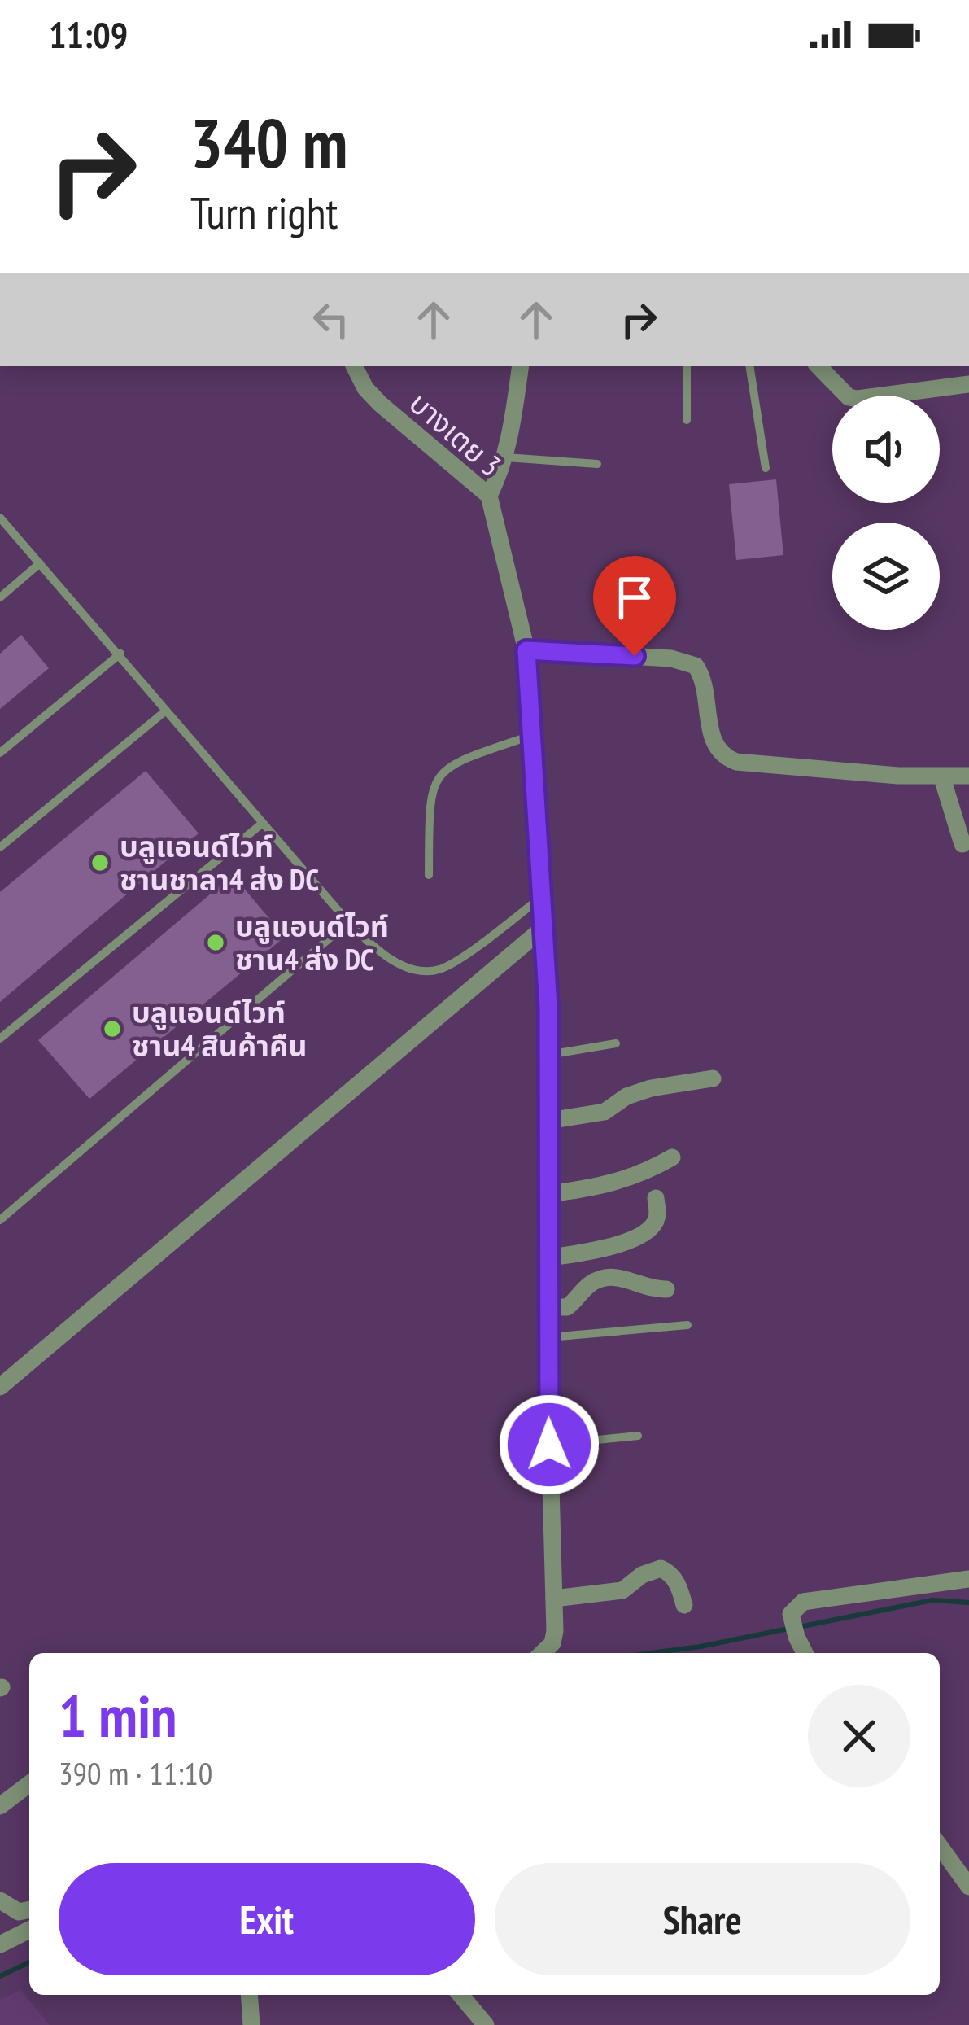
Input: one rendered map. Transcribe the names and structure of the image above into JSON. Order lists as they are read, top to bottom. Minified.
{"streets":{"street":["บางเตย 3"]},"places":["บลูแอนด์ไวท์ ชานชาลา4 ส่ง DC","บลูแอนด์ไวท์ ชาน4 ส่ง DC","บลูแอนด์ไวท์ ชาน4 สินค้าคืน"],"page":{"status":"11:09","turn":["340 m","Turn right"],"heading":["1 min","390 m · 11:10"],"buttons":["Exit","Share"]}}
